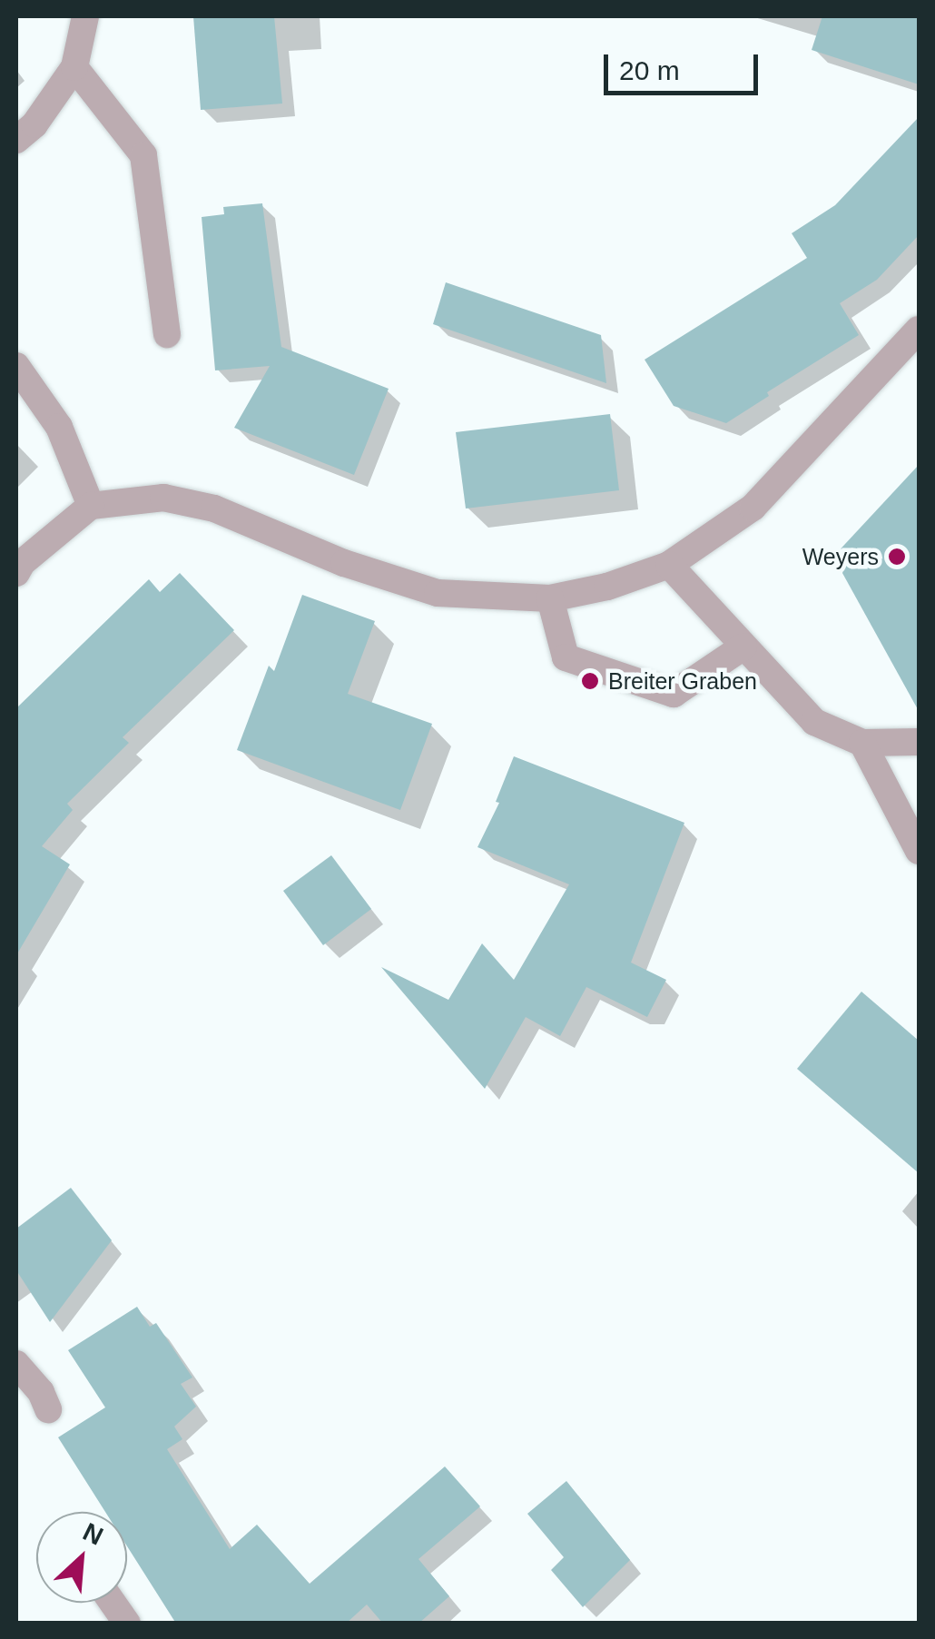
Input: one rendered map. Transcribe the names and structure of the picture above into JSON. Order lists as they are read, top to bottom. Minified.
{"places":["Weyers","Breiter Graben"],"scale_bar":"20 m","north":"top right"}
